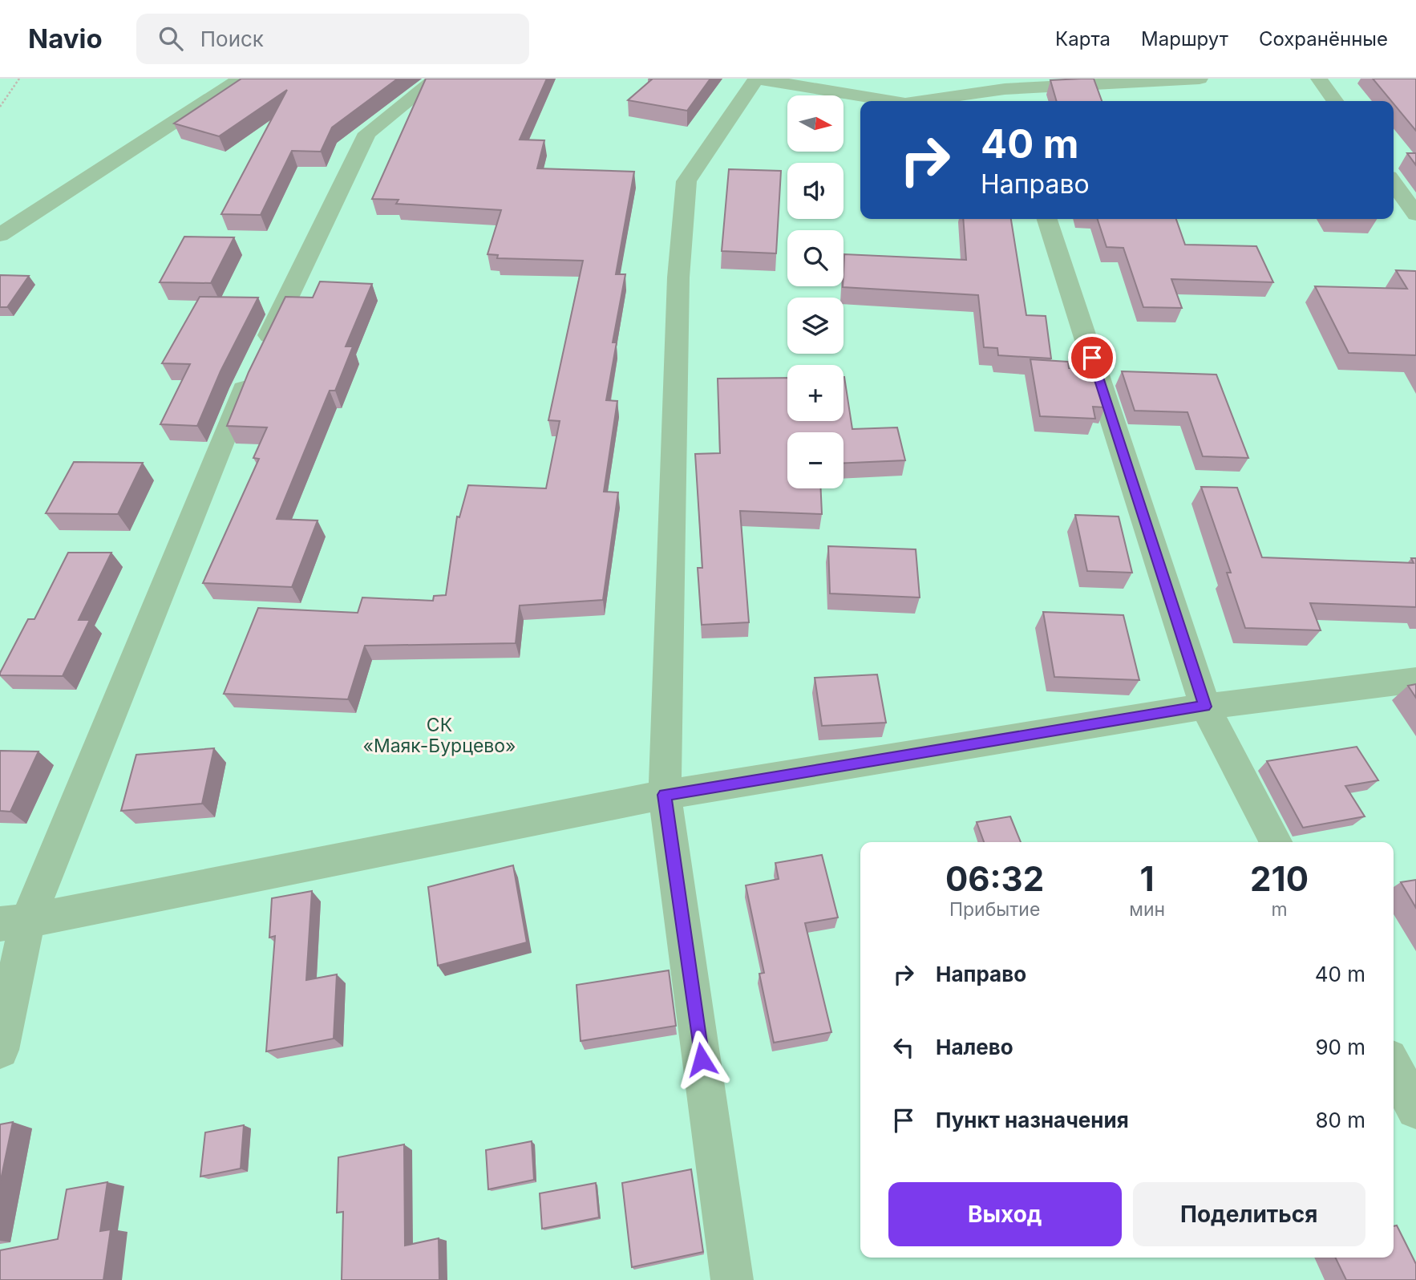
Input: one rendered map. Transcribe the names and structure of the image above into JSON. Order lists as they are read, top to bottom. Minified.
{"parks":["СК «Маяк-Бурцево»"],"north":"right","page":{"header":"Navio","search":"Поиск","nav":["Карта","Маршрут","Сохранённые"],"map_buttons":["+","−"],"turn":["40 m","Направо"],"eta":["06:32","Прибытие","1","мин","210","m"],"list":[{"name":"Направо","value":"40 m"},{"name":"Налево","value":"90 m"},{"name":"Пункт назначения","value":"80 m"}],"buttons":["Выход","Поделиться"]}}
